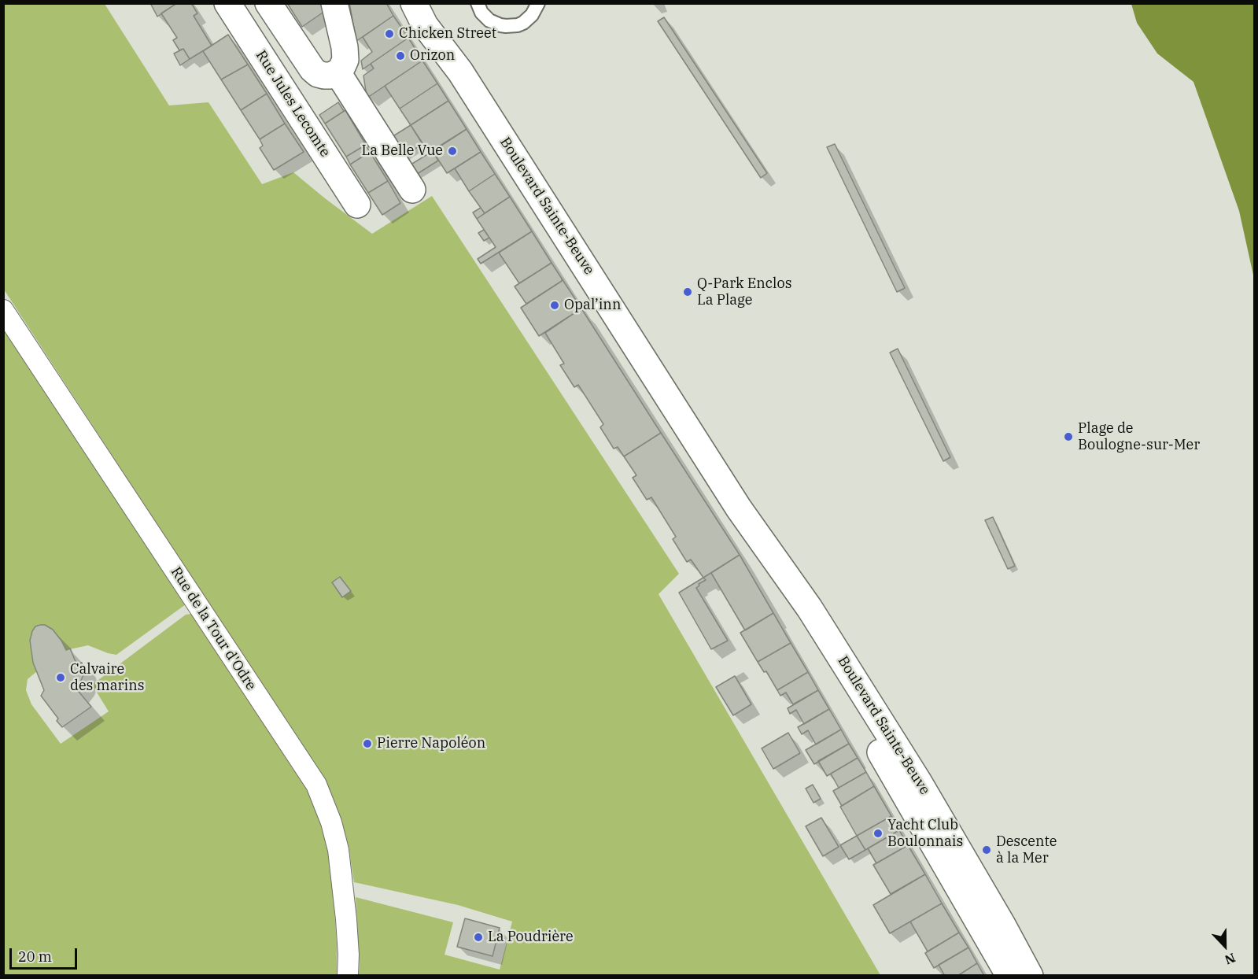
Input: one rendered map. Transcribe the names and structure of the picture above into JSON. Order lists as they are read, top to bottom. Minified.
{"streets":{"main road":["Rue Jules Lecomte","Boulevard Sainte-Beuve"],"street":["Rue de la Tour d'Odre"]},"places":["Chicken Street","Orizon","La Belle Vue","Q-Park Enclos La Plage","Opal’inn","Plage de Boulogne-sur-Mer","Calvaire des marins","Pierre Napoléon","Yacht Club Boulonnais","Descente à la Mer","La Poudrière"],"scale_bar":"20 m","north":"bottom"}
